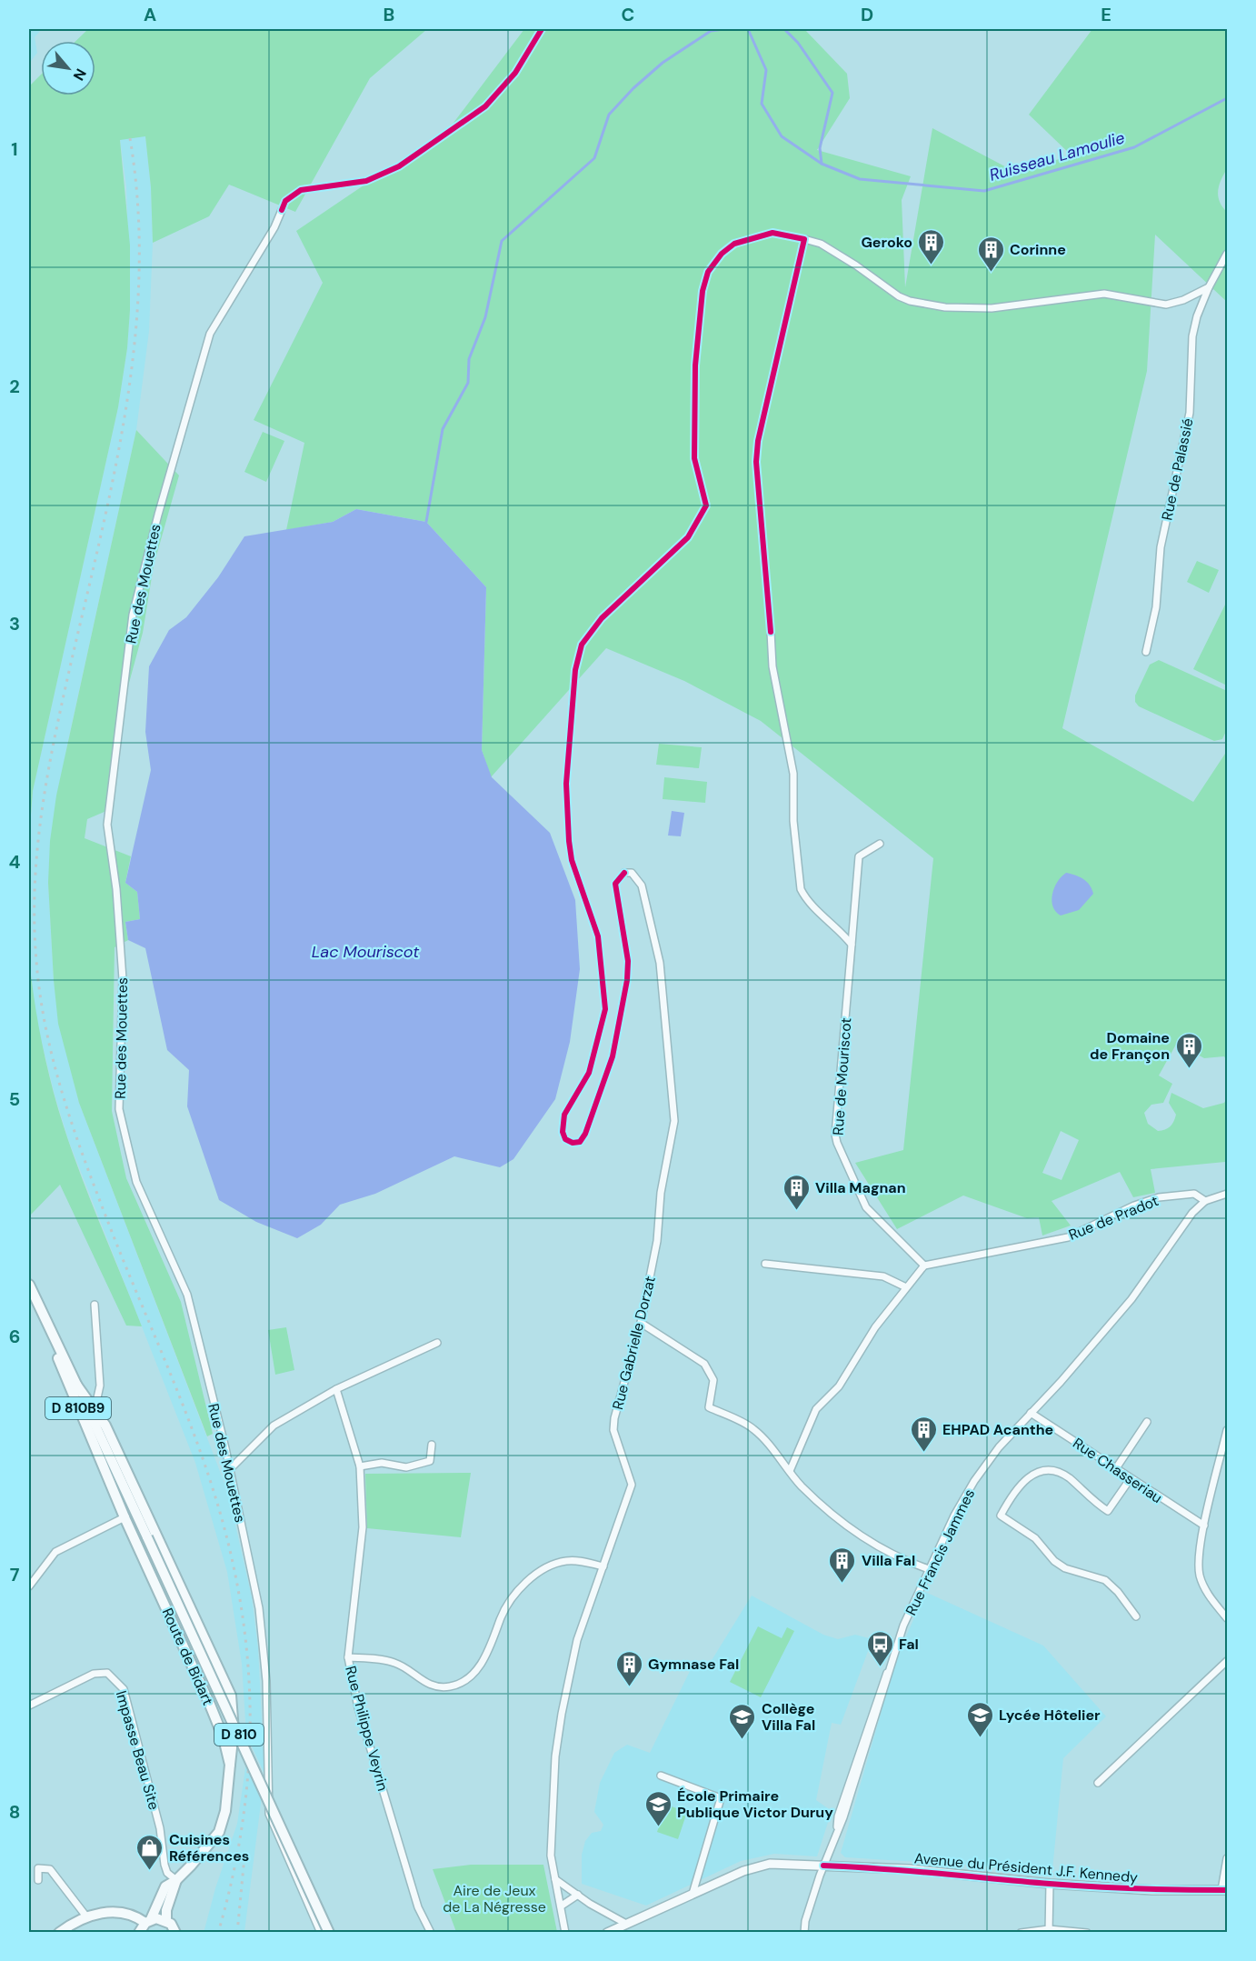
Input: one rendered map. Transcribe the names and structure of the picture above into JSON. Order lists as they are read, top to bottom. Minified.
{"streets":{"main road":["D 810B9","Route de Bidart","D 810"],"street":["Rue de Palassié","Rue des Mouettes","Rue de Mouriscot","Rue de Pradot","Rue Gabrielle Dorzat","Rue Chasseriau","Rue Francis Jammes","Rue Philippe Veyrin","Impasse Beau Site","Avenue du Président J.F. Kennedy"]},"crossings":[["Rue de Mouriscot","Rue de Pradot"],["Rue de Pradot","Rue Francis Jammes"],["D 810B9","Route de Bidart"],["D 810B9","D 810"],["Rue Chasseriau","Rue Francis Jammes"],["Rue Francis Jammes","Avenue du Président J.F. Kennedy"],["Route de Bidart","Impasse Beau Site"]],"water":["Ruisseau Lamoulie","Lac Mouriscot"],"parks":["Aire de Jeux de La Négresse"],"places":{"building":["Geroko","Corinne","Domaine de Françon","Villa Magnan","EHPAD Acanthe","Villa Fal","Gymnase Fal"],"bus stop":["Fal"],"school or university":["Lycée Hôtelier","Collège Villa Fal","École Primaire Publique Victor Duruy"],"shop":["Cuisines Références"]},"north":"bottom right","grid":{"columns":["A","B","C","D","E"],"rows":["1","2","3","4","5","6","7","8"]}}
